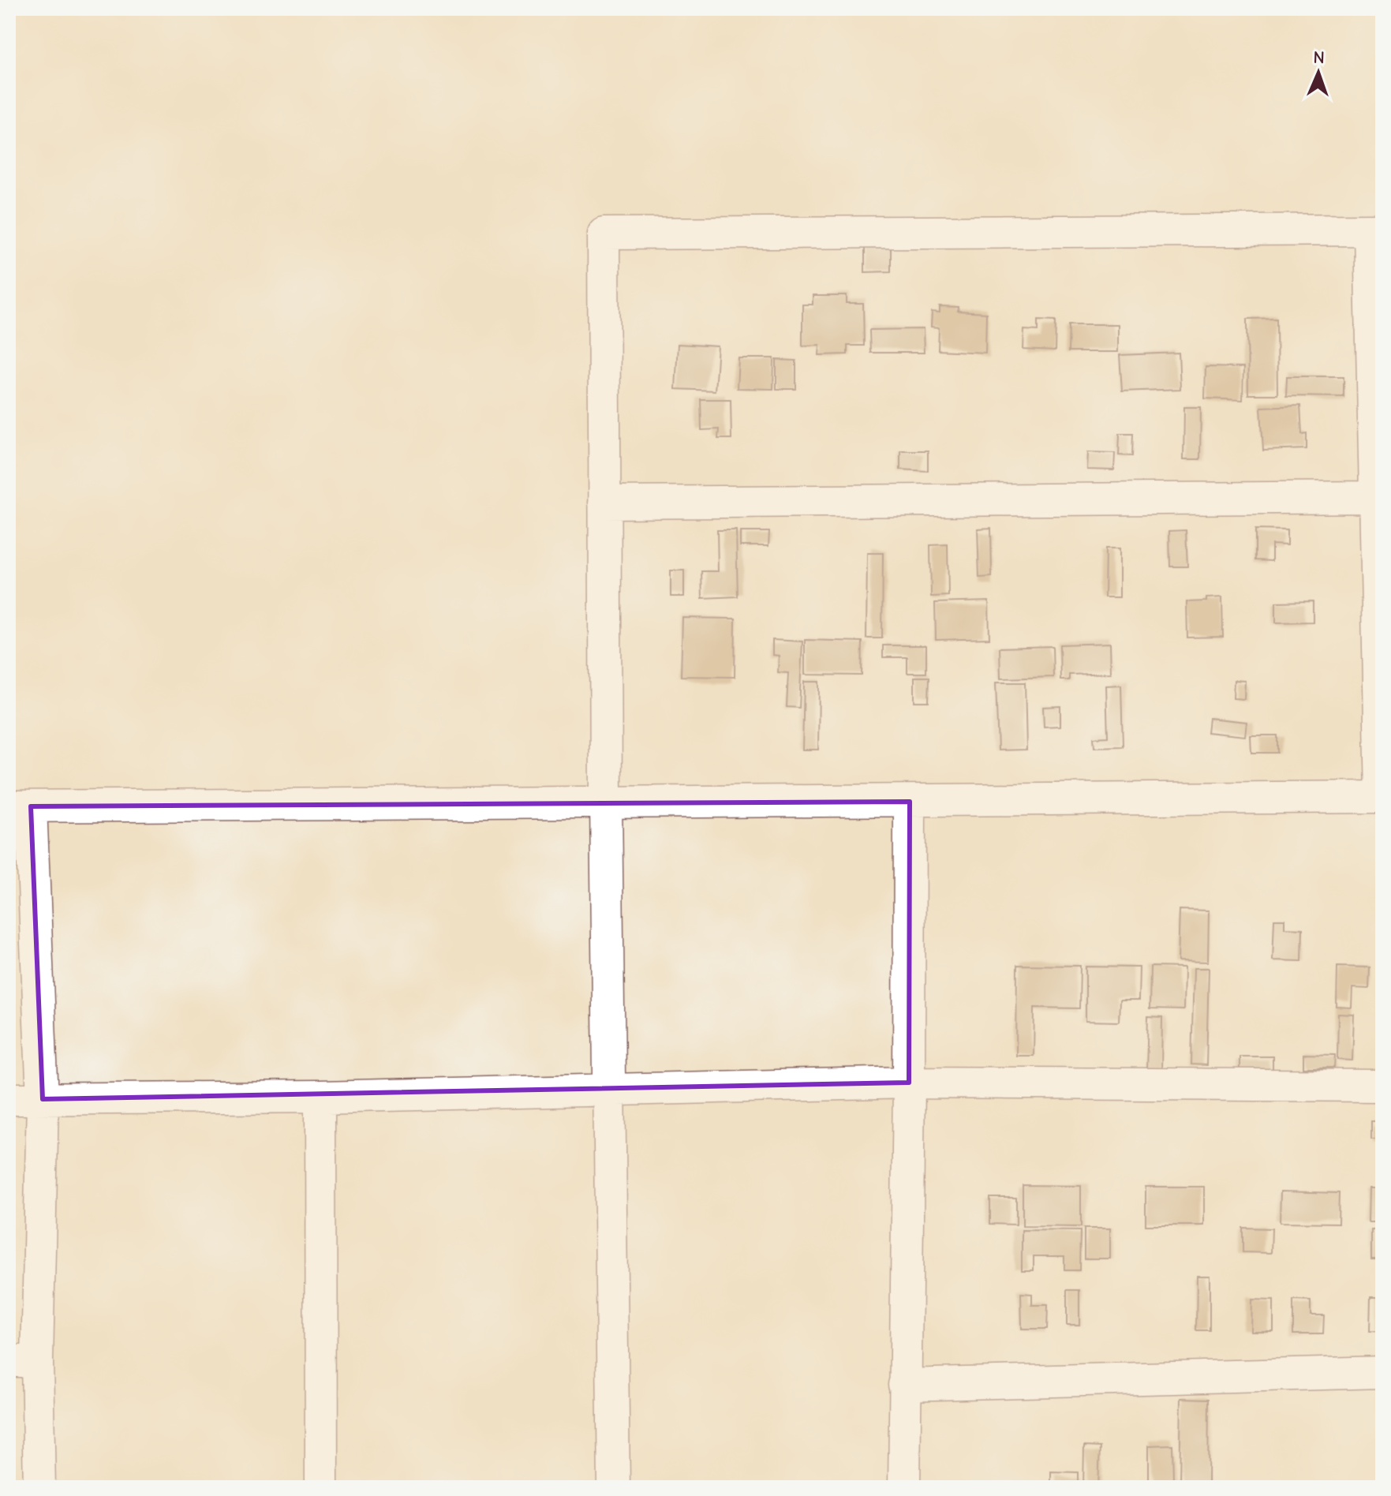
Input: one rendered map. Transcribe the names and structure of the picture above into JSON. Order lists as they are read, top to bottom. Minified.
{"north":"top"}
